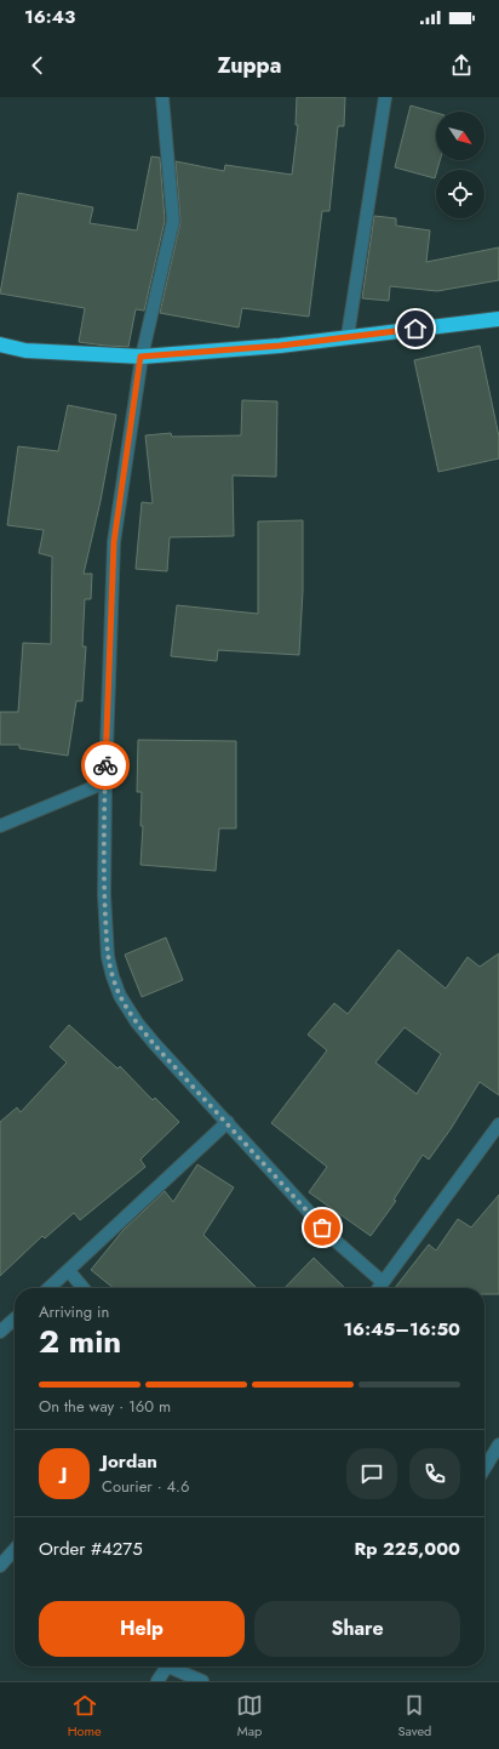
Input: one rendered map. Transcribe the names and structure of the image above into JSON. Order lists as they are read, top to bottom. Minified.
{"north":"bottom right","page":{"status":"16:43","header":"Zuppa","heading":["2 min","Arriving in","16:45–16:50"],"panel":["Jordan","Courier · 4.6","Order #4275","Rp 225,000"],"bar":"On the way · 160 m","round":"J","buttons":["Help","Share"],"tabs":["Home","Map","Saved"]}}
